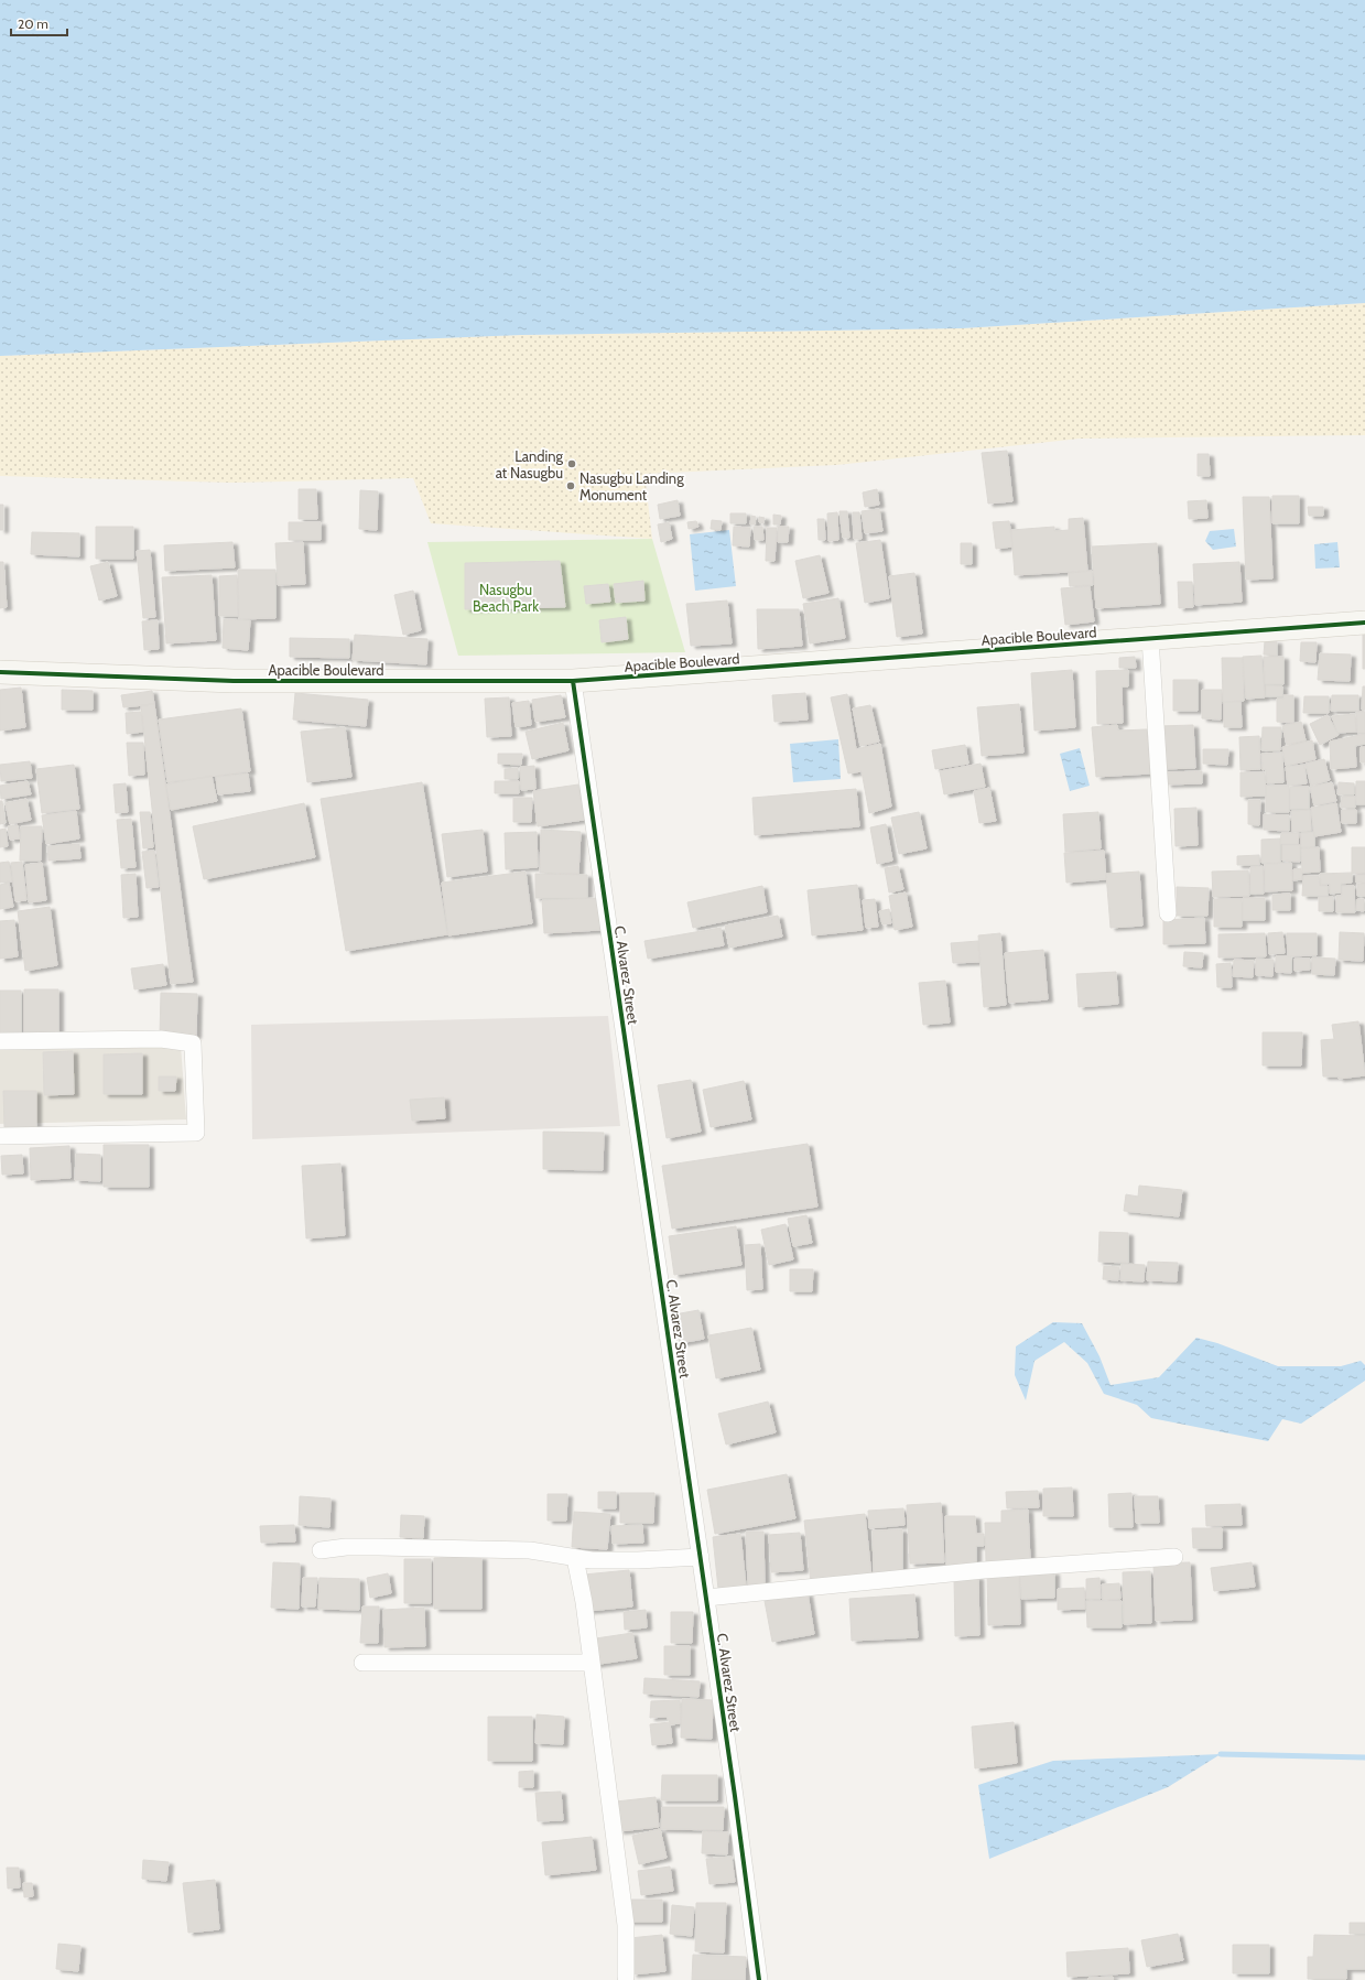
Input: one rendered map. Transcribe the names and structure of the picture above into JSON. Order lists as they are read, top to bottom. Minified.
{"streets":{"street":["Apacible Boulevard","C. Alvarez Street"]},"crossings":[["Apacible Boulevard","C. Alvarez Street"]],"parks":["Nasugbu Beach Park"],"places":["Landing at Nasugbu","Nasugbu Landing Monument"],"scale_bar":"20 m"}
